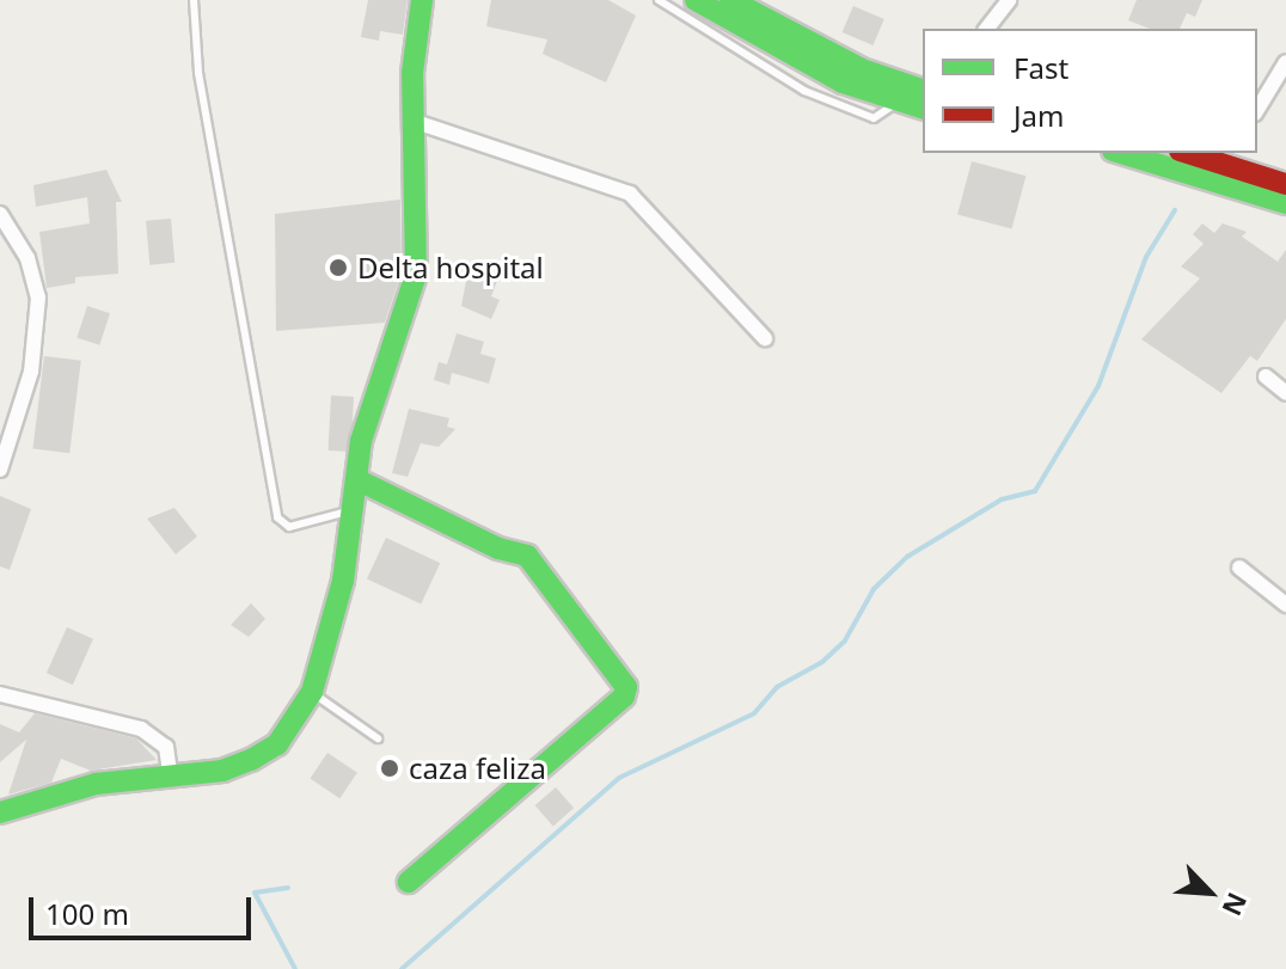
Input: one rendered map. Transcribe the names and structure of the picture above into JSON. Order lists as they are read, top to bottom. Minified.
{"places":["Delta hospital","caza feliza"],"legend":["Fast","Jam"],"scale_bar":"100 m","north":"bottom right"}
